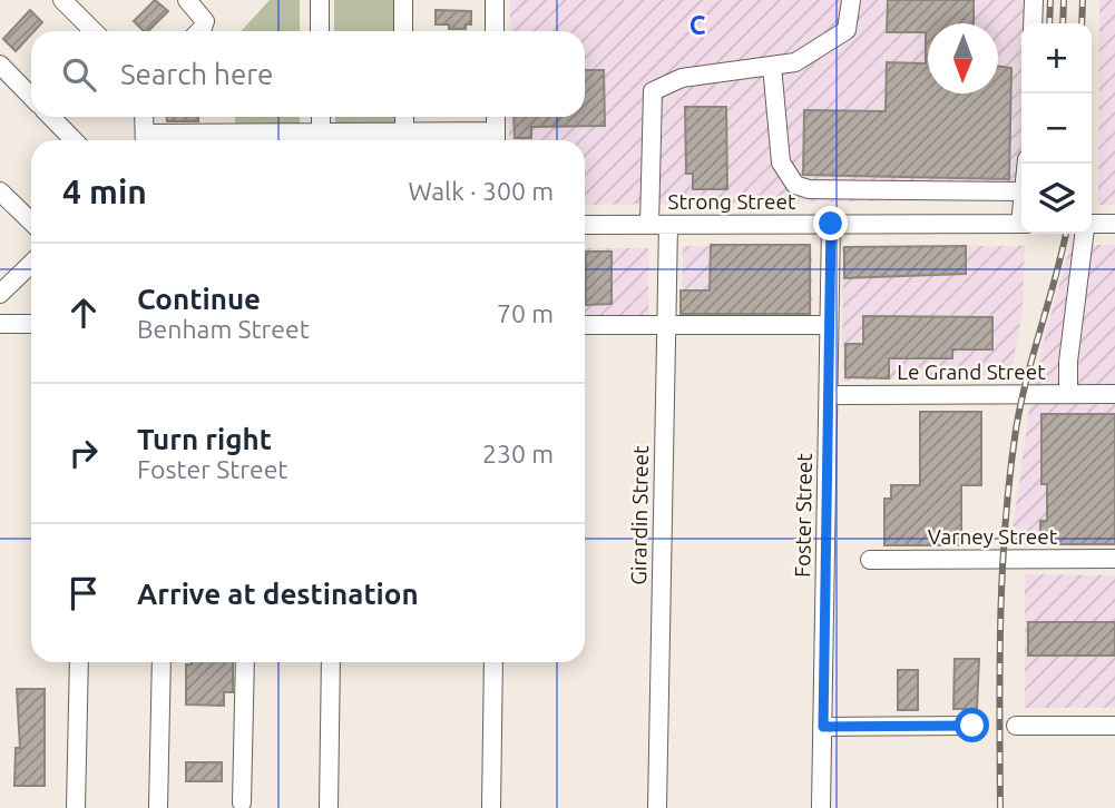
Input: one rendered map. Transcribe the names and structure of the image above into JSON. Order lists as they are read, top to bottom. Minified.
{"streets":{"street":["Strong Street","Le Grand Street","Girardin Street","Foster Street","Varney Street"]},"crossings":[["Strong Street","Girardin Street"],["Strong Street","Foster Street"],["Le Grand Street","Foster Street"]],"north":"bottom","page":{"map_buttons":["+","−"],"search":"Search here","heading":["4 min","Walk · 300 m"],"list":[["Continue","Benham Street","70 m"],["Turn right","Foster Street","230 m"],"Arrive at destination"]},"grid":{"columns":["C"]}}
